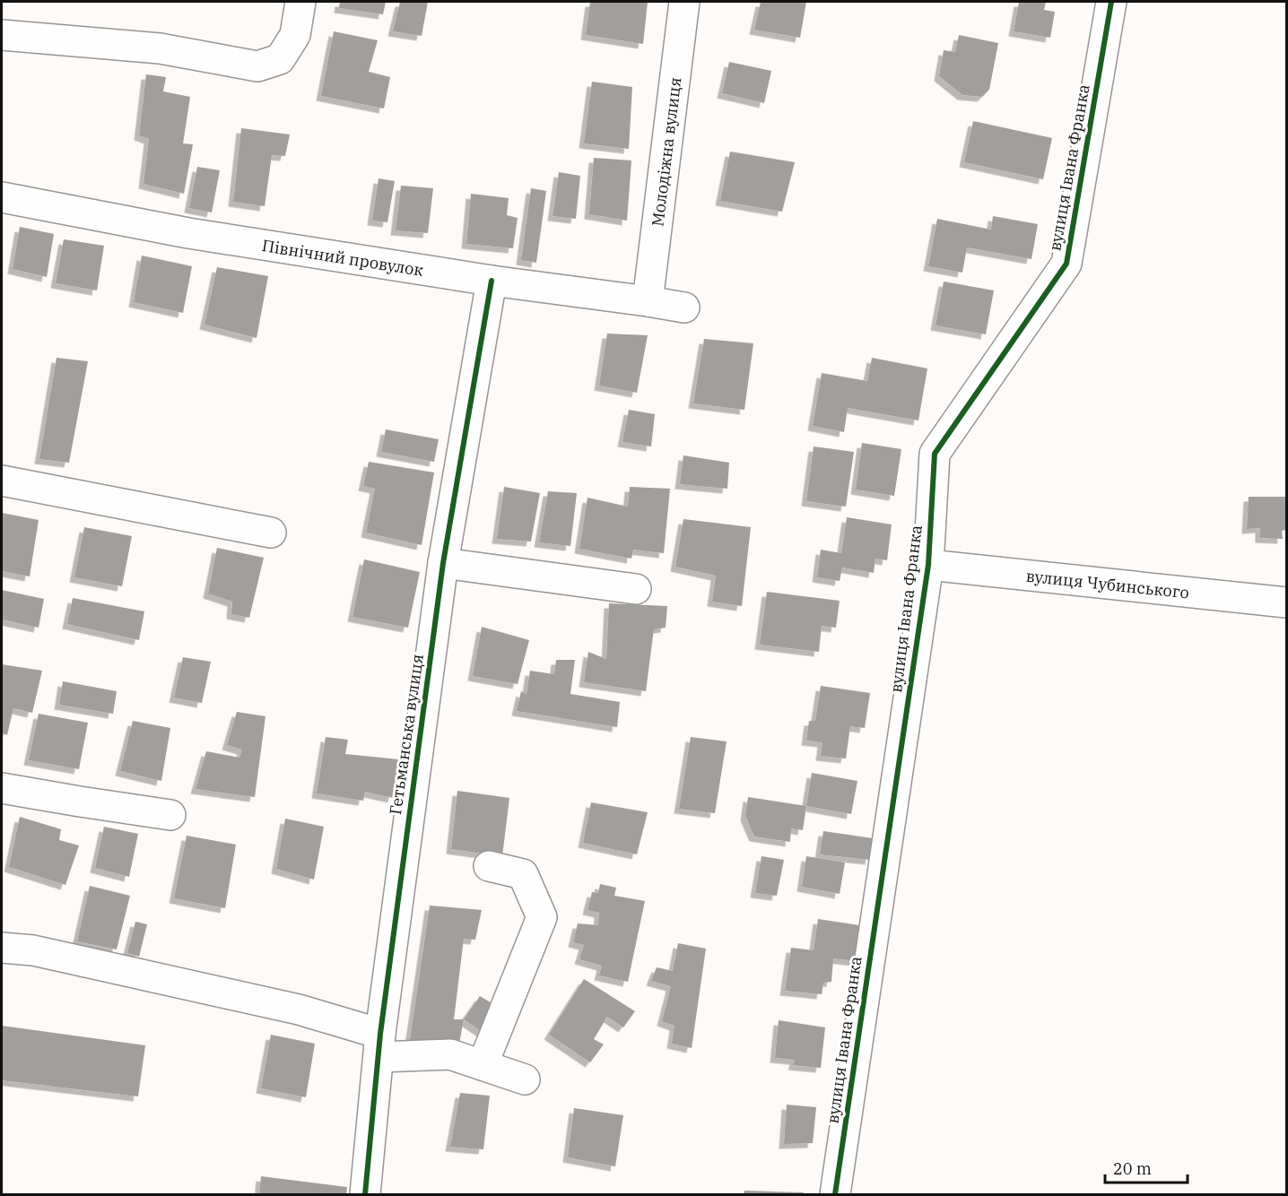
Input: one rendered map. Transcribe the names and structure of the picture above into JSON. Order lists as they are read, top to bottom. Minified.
{"streets":{"street":["Молодіжна вулиця","вулиця Івана Франка","Північний провулок","вулиця Чубинського","Гетьманська вулиця"]},"crossings":[["Молодіжна вулиця","Північний провулок"],["вулиця Івана Франка","вулиця Чубинського"],["Північний провулок","Гетьманська вулиця"]],"scale_bar":"20 m"}
